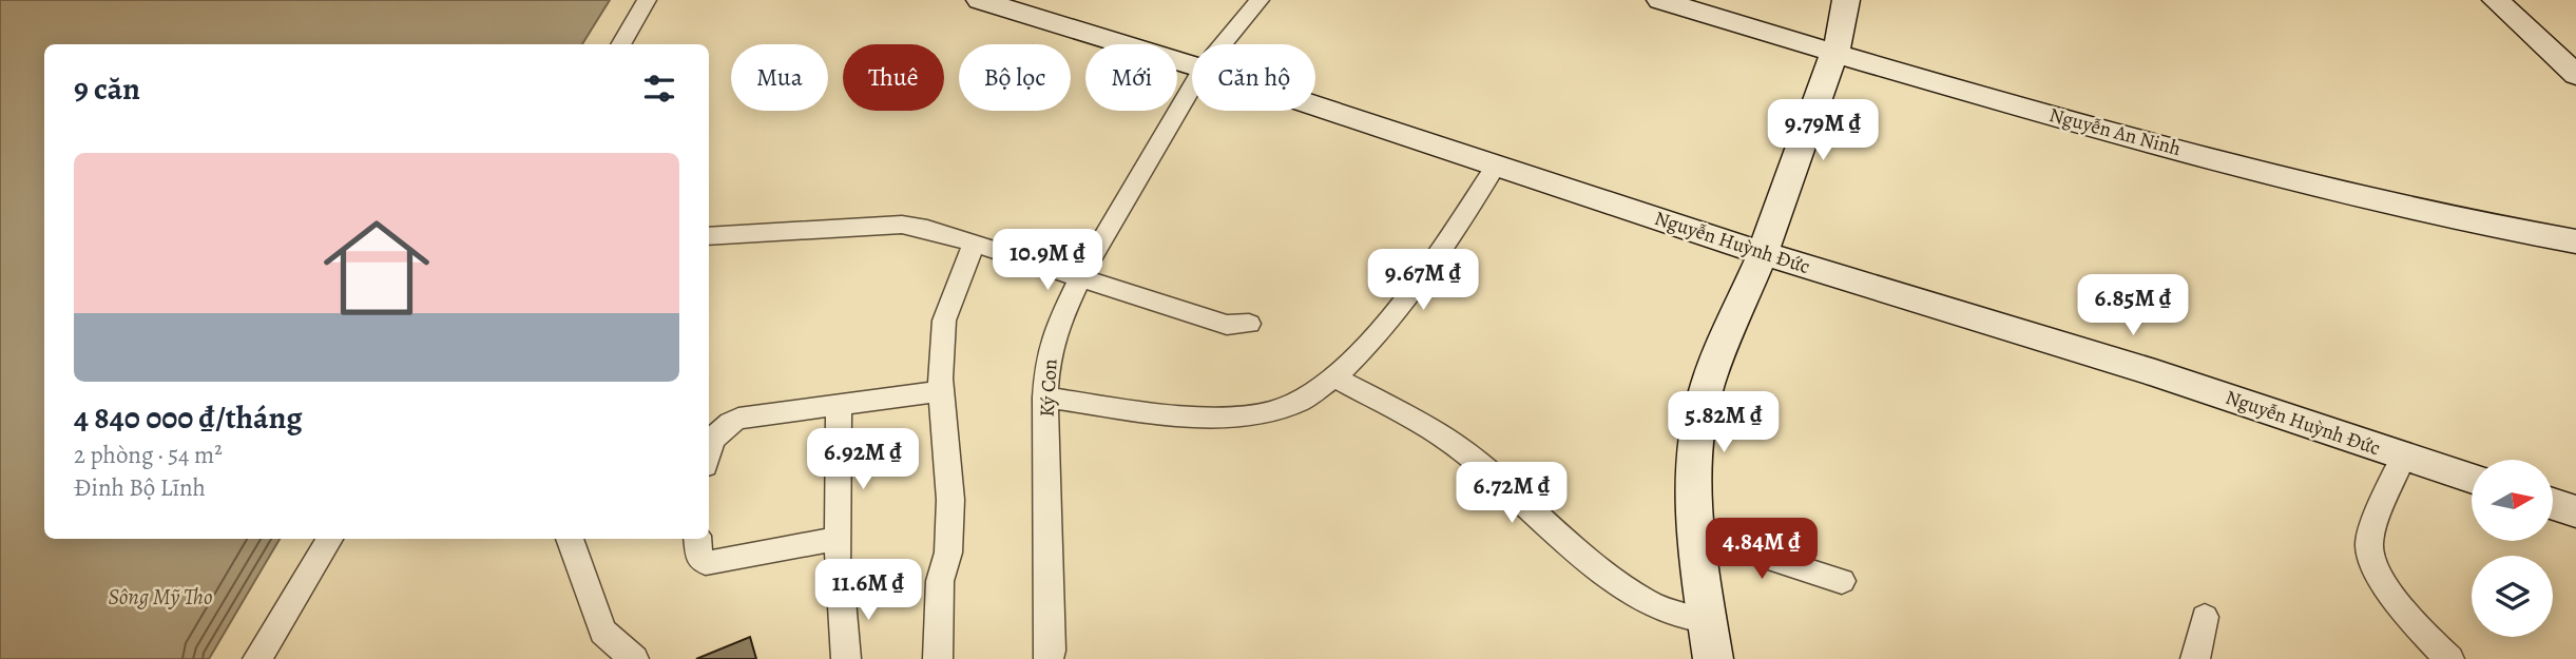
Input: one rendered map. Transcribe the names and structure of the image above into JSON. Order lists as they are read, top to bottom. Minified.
{"streets":{"street":["Nguyễn An Ninh","Nguyễn Huỳnh Đức","Ký Con"]},"water":["Sông Mỹ Tho"],"north":"right","page":{"chip":["Mua","Thuê","Bộ lọc","Mới","Căn hộ"],"heading":"9 căn","price":["9.79M ₫","10.9M ₫","9.67M ₫","6.85M ₫","5.82M ₫","6.92M ₫","6.72M ₫","4.84M ₫","11.6M ₫"],"list":[{"name":"4 840 000 ₫/tháng","note":"2 phòng · 54 m² · Đinh Bộ Lĩnh"}]}}
